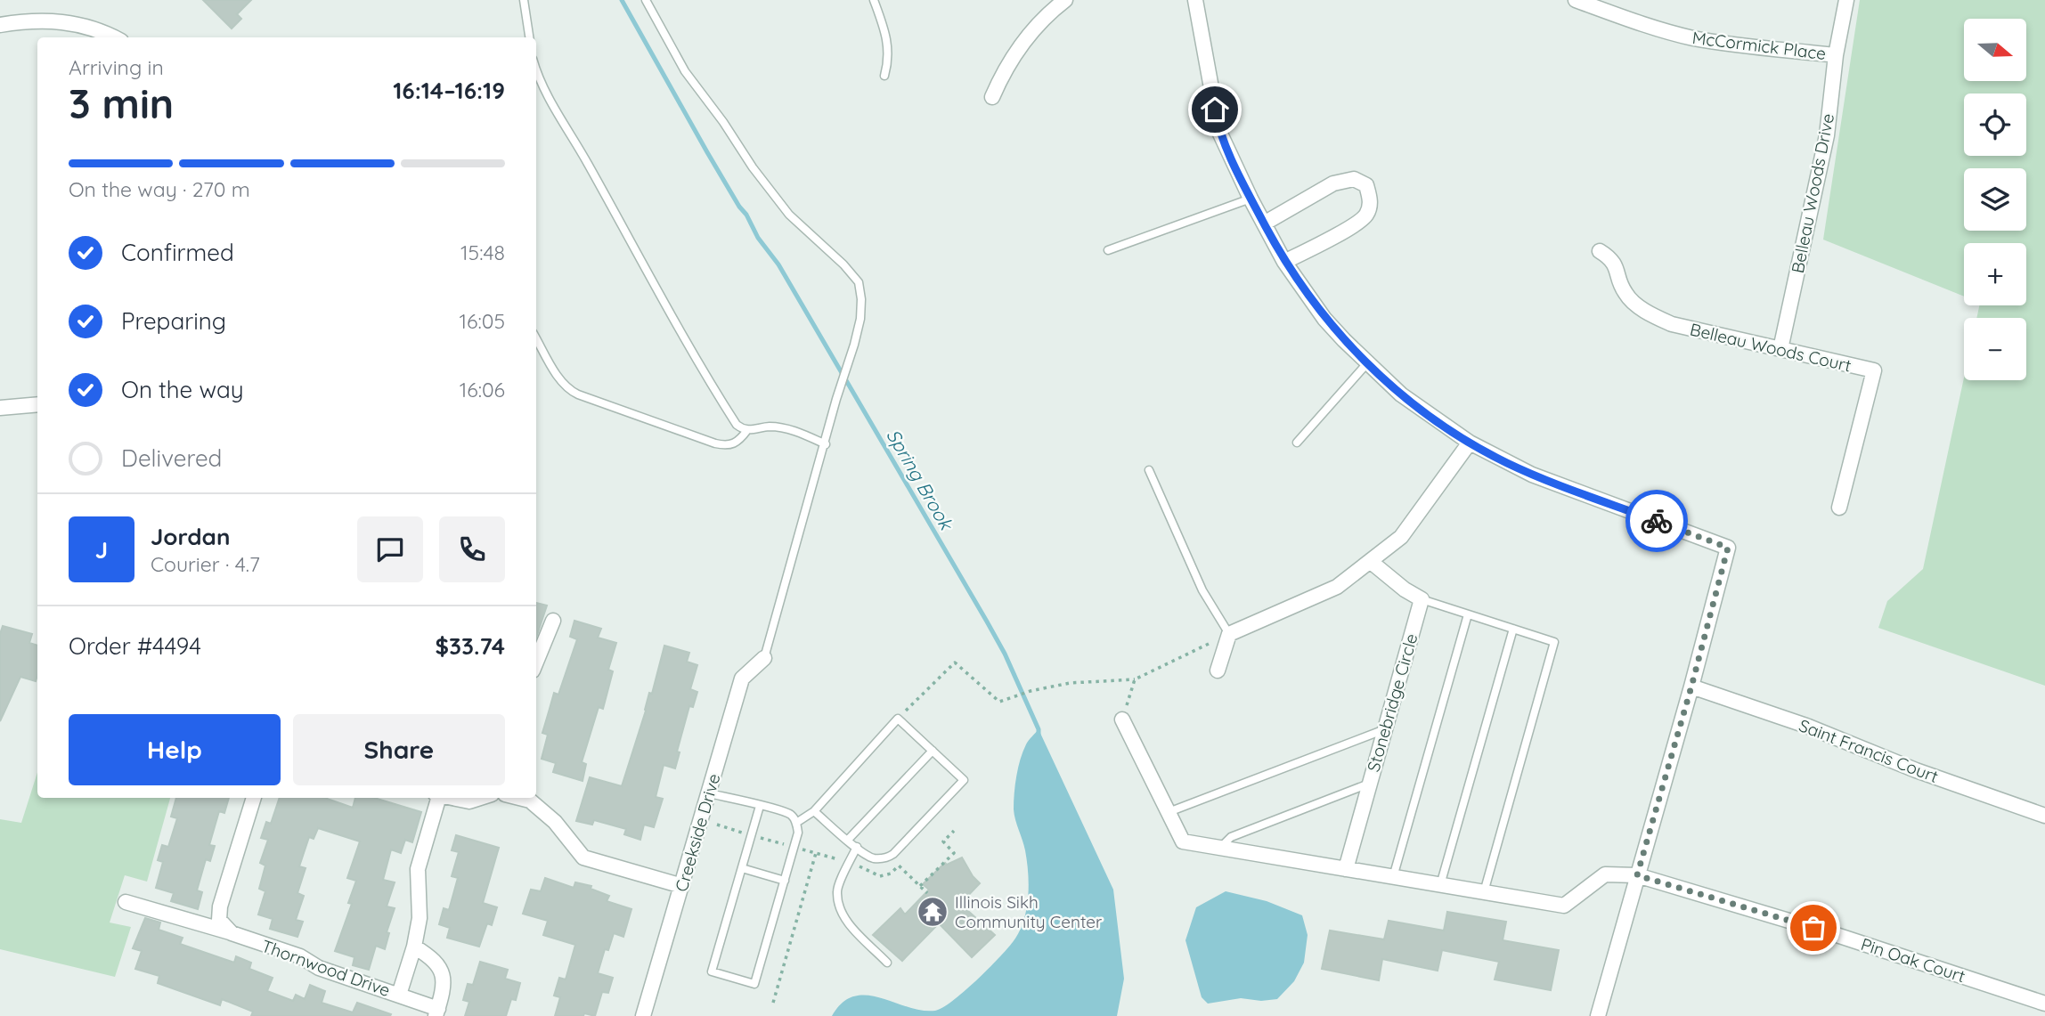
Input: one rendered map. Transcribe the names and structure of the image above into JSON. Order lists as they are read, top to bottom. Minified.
{"streets":{"street":["McCormick Place","Belleau Woods Drive","Belleau Woods Court","Stonebridge Circle","Saint Francis Court","Creekside Drive","Pin Oak Court","Thornwood Drive"]},"crossings":[["McCormick Place","Belleau Woods Drive"],["Belleau Woods Drive","Belleau Woods Court"]],"water":["Spring Brook"],"places":{"temple":["Illinois Sikh Community Center"]},"north":"right","page":{"map_buttons":["+","−"],"heading":["3 min","Arriving in","16:14–16:19"],"panel":["Jordan","Courier · 4.7","Order #4494","$33.74"],"bar":"On the way · 270 m","list":[["Confirmed","15:48"],["Preparing","16:05"],["On the way","16:06"],"Delivered"],"round":"J","buttons":["Help","Share"]}}
